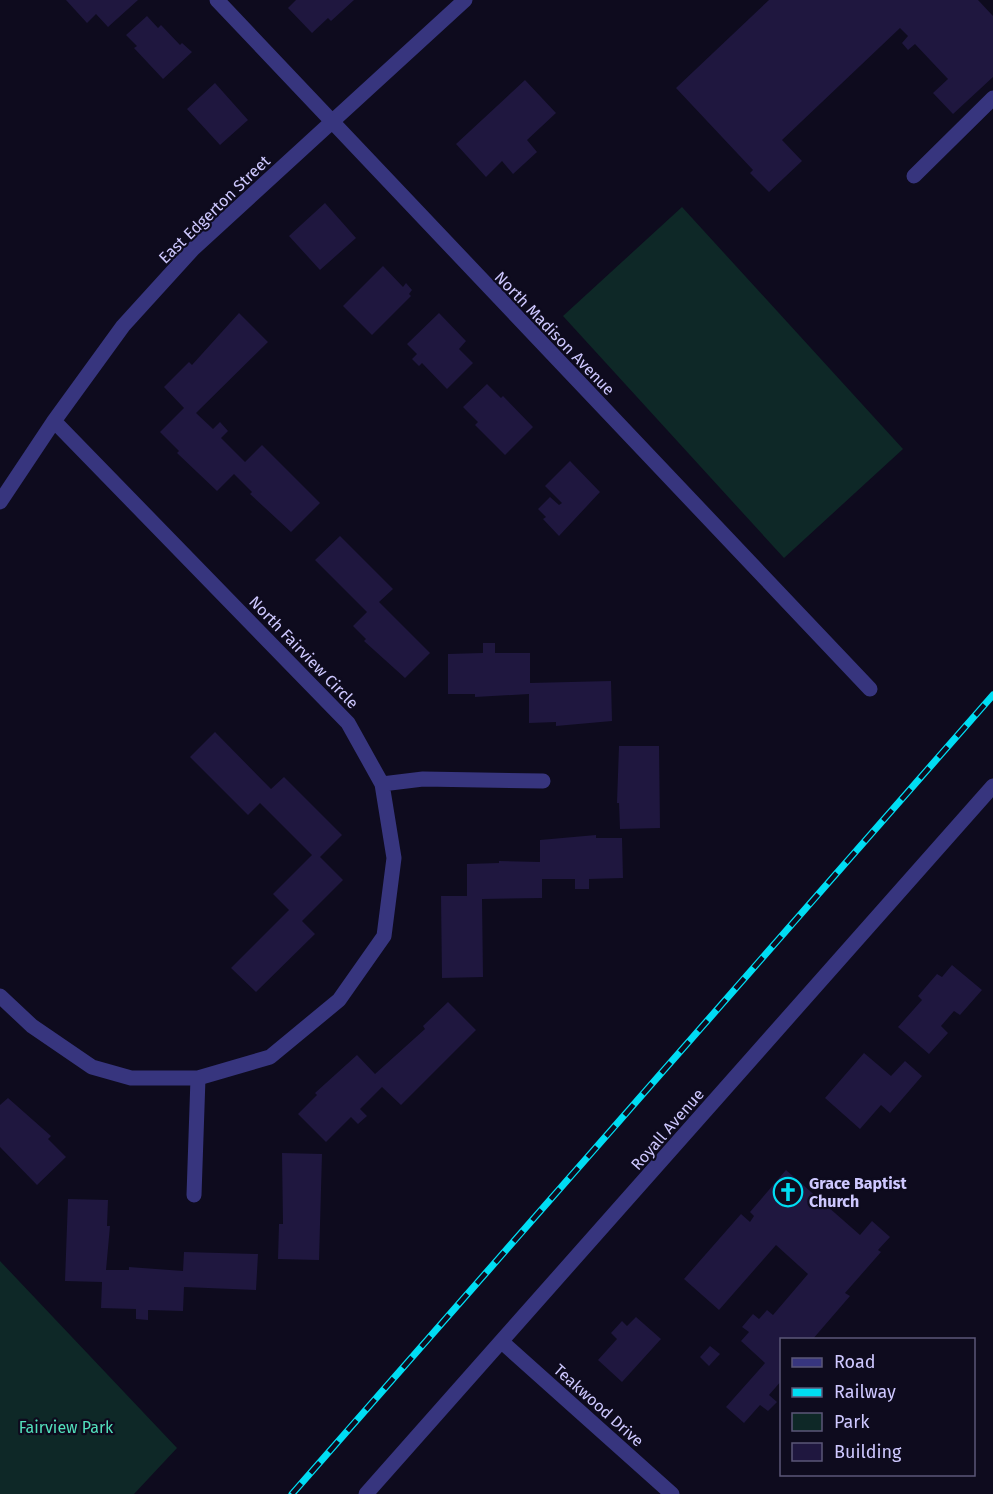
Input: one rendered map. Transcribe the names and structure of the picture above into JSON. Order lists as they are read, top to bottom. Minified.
{"streets":{"street":["East Edgerton Street","North Madison Avenue","North Fairview Circle","Royall Avenue","Teakwood Drive"]},"crossings":[["East Edgerton Street","North Madison Avenue"],["East Edgerton Street","North Fairview Circle"],["Royall Avenue","Teakwood Drive"]],"parks":["Fairview Park"],"places":{"church":["Grace Baptist Church"]},"legend":["Road","Railway","Park","Building"]}
